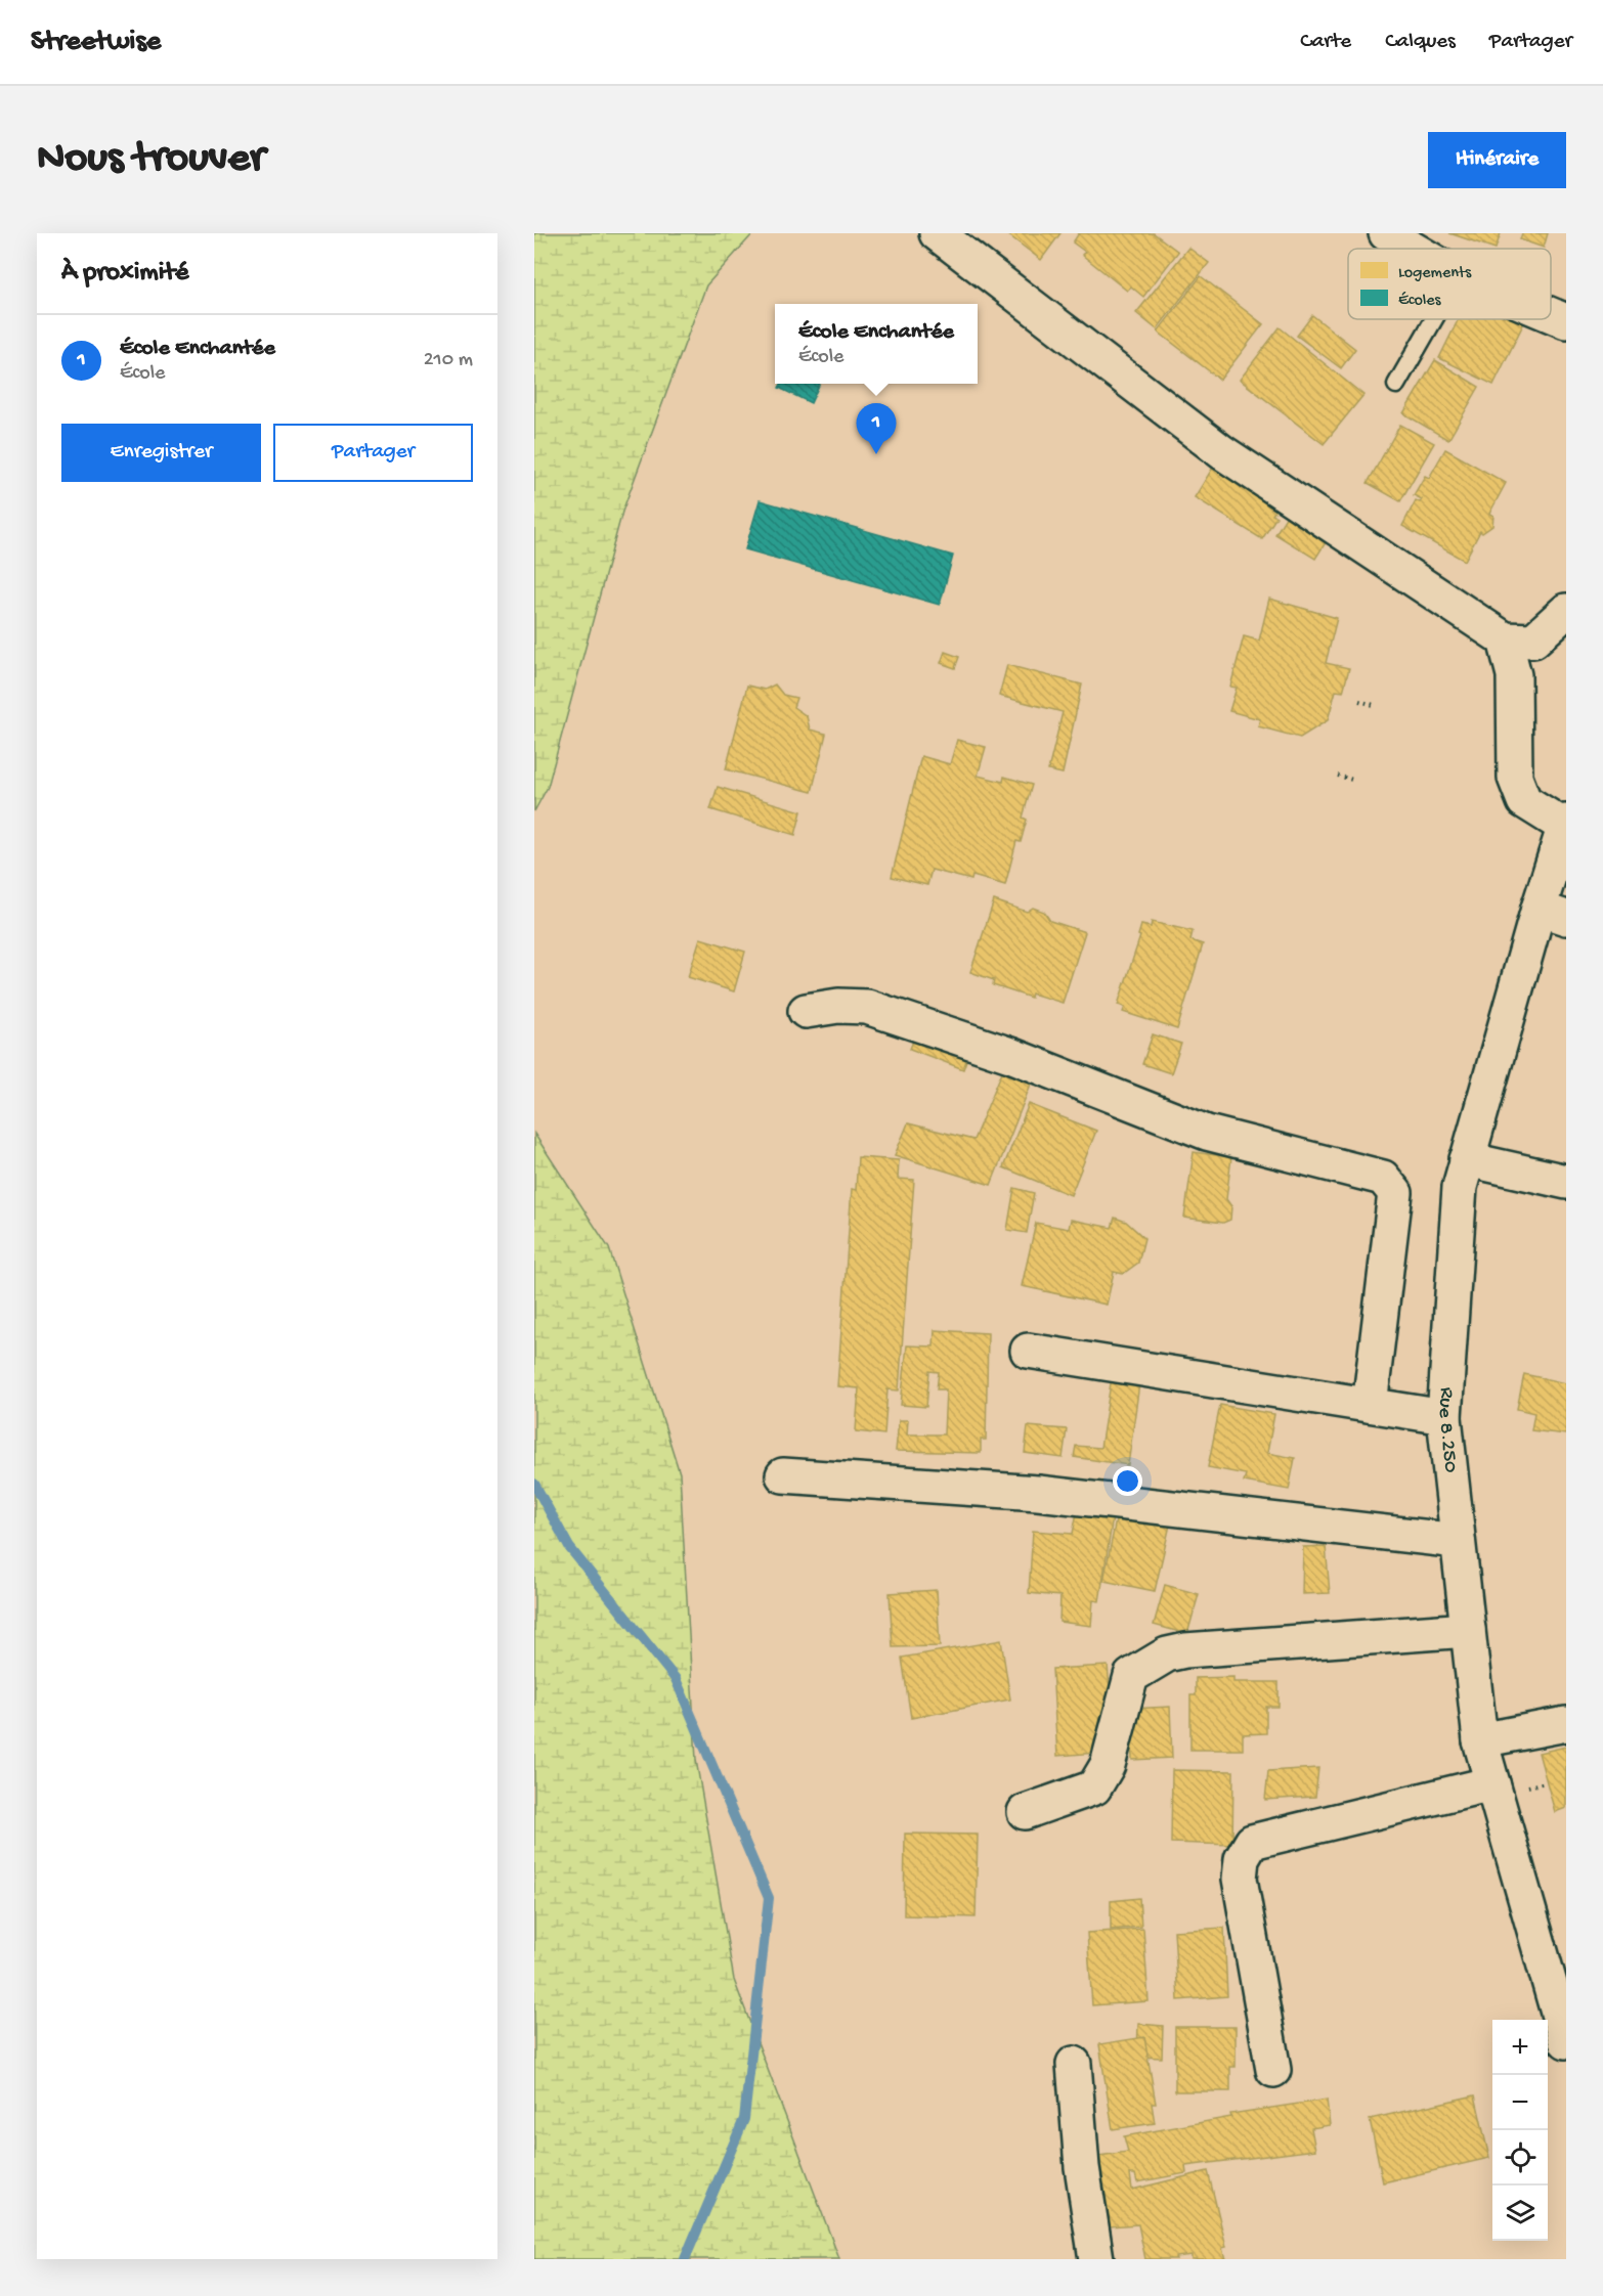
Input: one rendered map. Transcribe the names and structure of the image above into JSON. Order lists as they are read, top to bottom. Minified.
{"streets":{"main road":["Rue 8.250"]},"legend":["Logements","Écoles"],"page":{"header":"Streetwise","nav":["Carte","Calques","Partager"],"buttons":["Itinéraire",["Enregistrer","Partager"]],"title":"Nous trouver","heading":"À proximité","popup":["École Enchantée","École"],"list":[{"mark":"1","name":"École Enchantée","note":"École","value":"210 m"}],"pins":"1","map_buttons":["+","−"]}}
